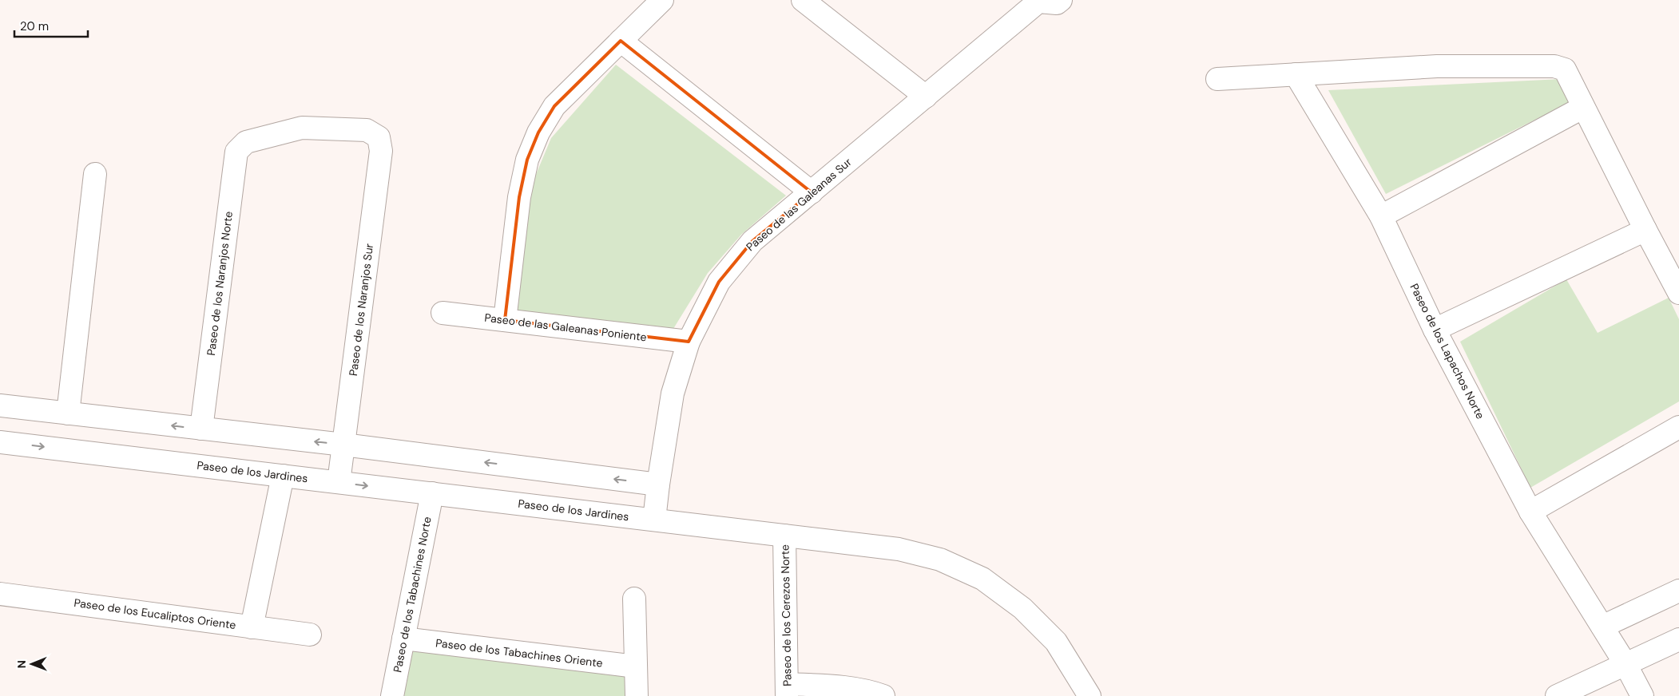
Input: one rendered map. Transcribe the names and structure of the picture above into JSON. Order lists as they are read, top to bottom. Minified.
{"streets":{"street":["Paseo de las Galeanas Sur","Paseo de los Naranjos Norte","Paseo de los Naranjos Sur","Paseo de las Galeanas Poniente","Paseo de los Lapachos Norte","Paseo de los Jardines","Paseo de los Tabachines Norte","Paseo de los Eucaliptos Oriente","Paseo de los Cerezos Norte","Paseo de los Tabachines Oriente"]},"crossings":[["Paseo de las Galeanas Sur","Paseo de las Galeanas Poniente"],["Paseo de las Galeanas Sur","Paseo de los Jardines"],["Paseo de los Naranjos Norte","Paseo de los Naranjos Sur"],["Paseo de los Naranjos Sur","Paseo de los Jardines"],["Paseo de los Jardines","Paseo de los Tabachines Norte"],["Paseo de los Jardines","Paseo de los Cerezos Norte"],["Paseo de los Tabachines Norte","Paseo de los Tabachines Oriente"]],"scale_bar":"20 m","north":"left"}
